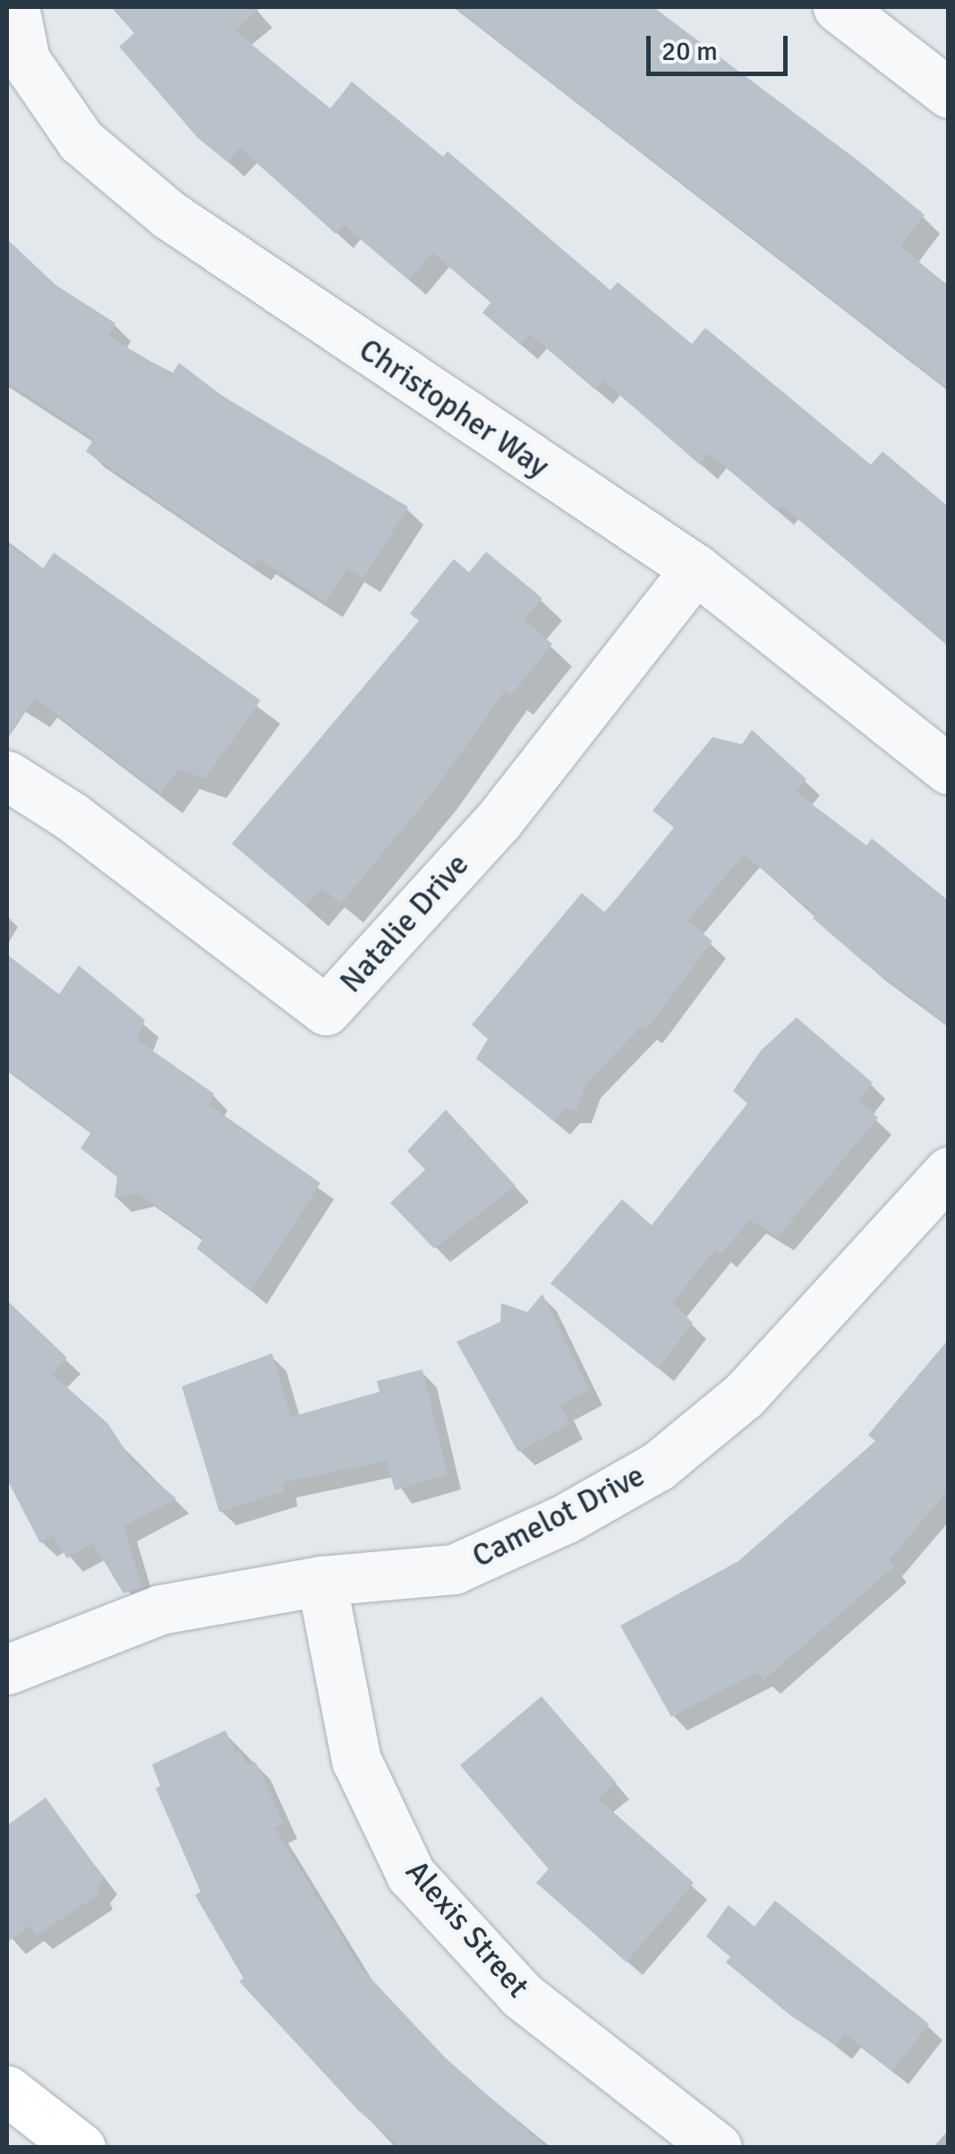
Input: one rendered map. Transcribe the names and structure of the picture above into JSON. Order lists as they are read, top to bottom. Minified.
{"streets":{"street":["Christopher Way","Natalie Drive","Camelot Drive","Alexis Street"]},"crossings":[["Christopher Way","Natalie Drive"],["Camelot Drive","Alexis Street"]],"scale_bar":"20 m"}
